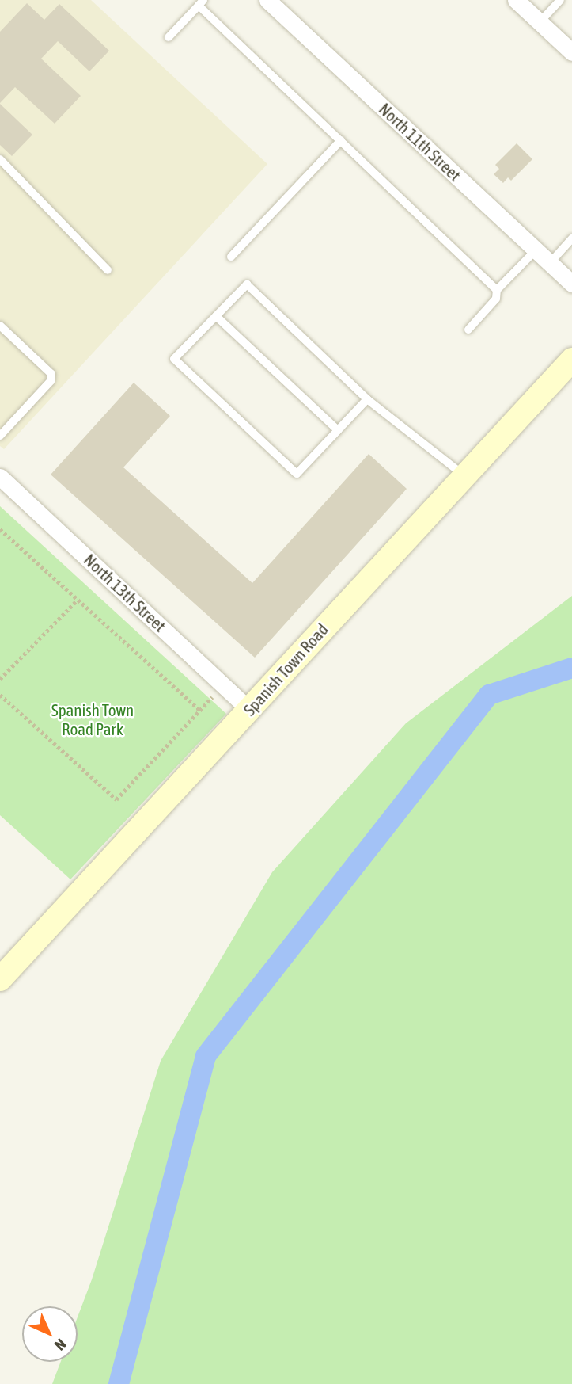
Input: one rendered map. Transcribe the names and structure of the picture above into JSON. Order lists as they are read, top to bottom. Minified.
{"streets":{"street":["North 11th Street","North 13th Street","Spanish Town Road"]},"crossings":[["North 13th Street","Spanish Town Road"]],"parks":["Spanish Town Road Park"],"north":"bottom right"}
